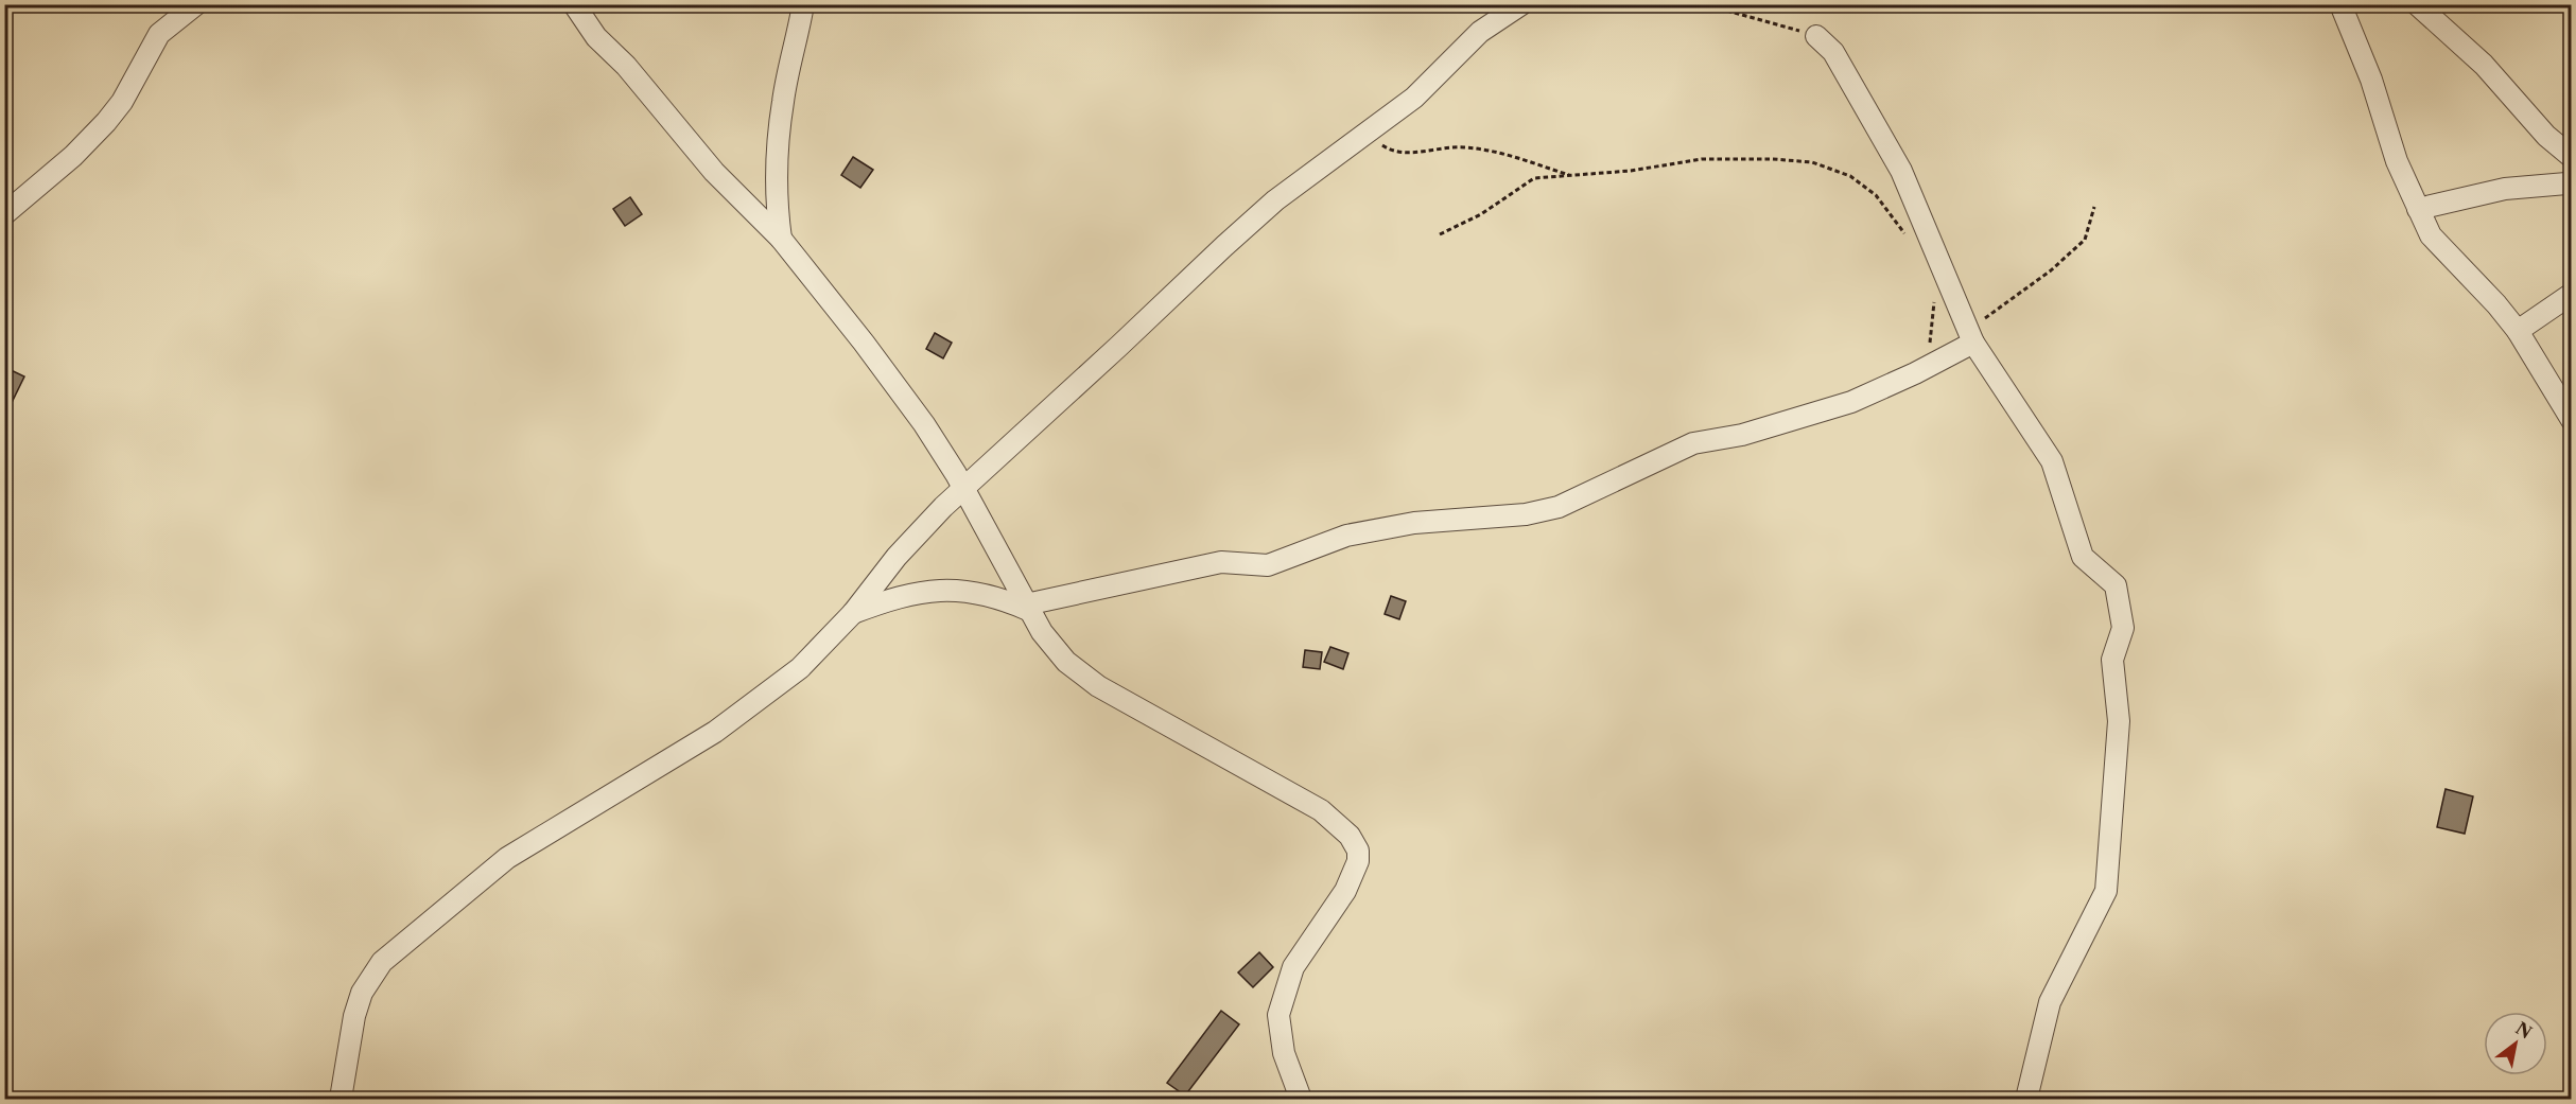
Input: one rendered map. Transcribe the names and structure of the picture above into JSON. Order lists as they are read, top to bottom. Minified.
{"north":"top right"}
